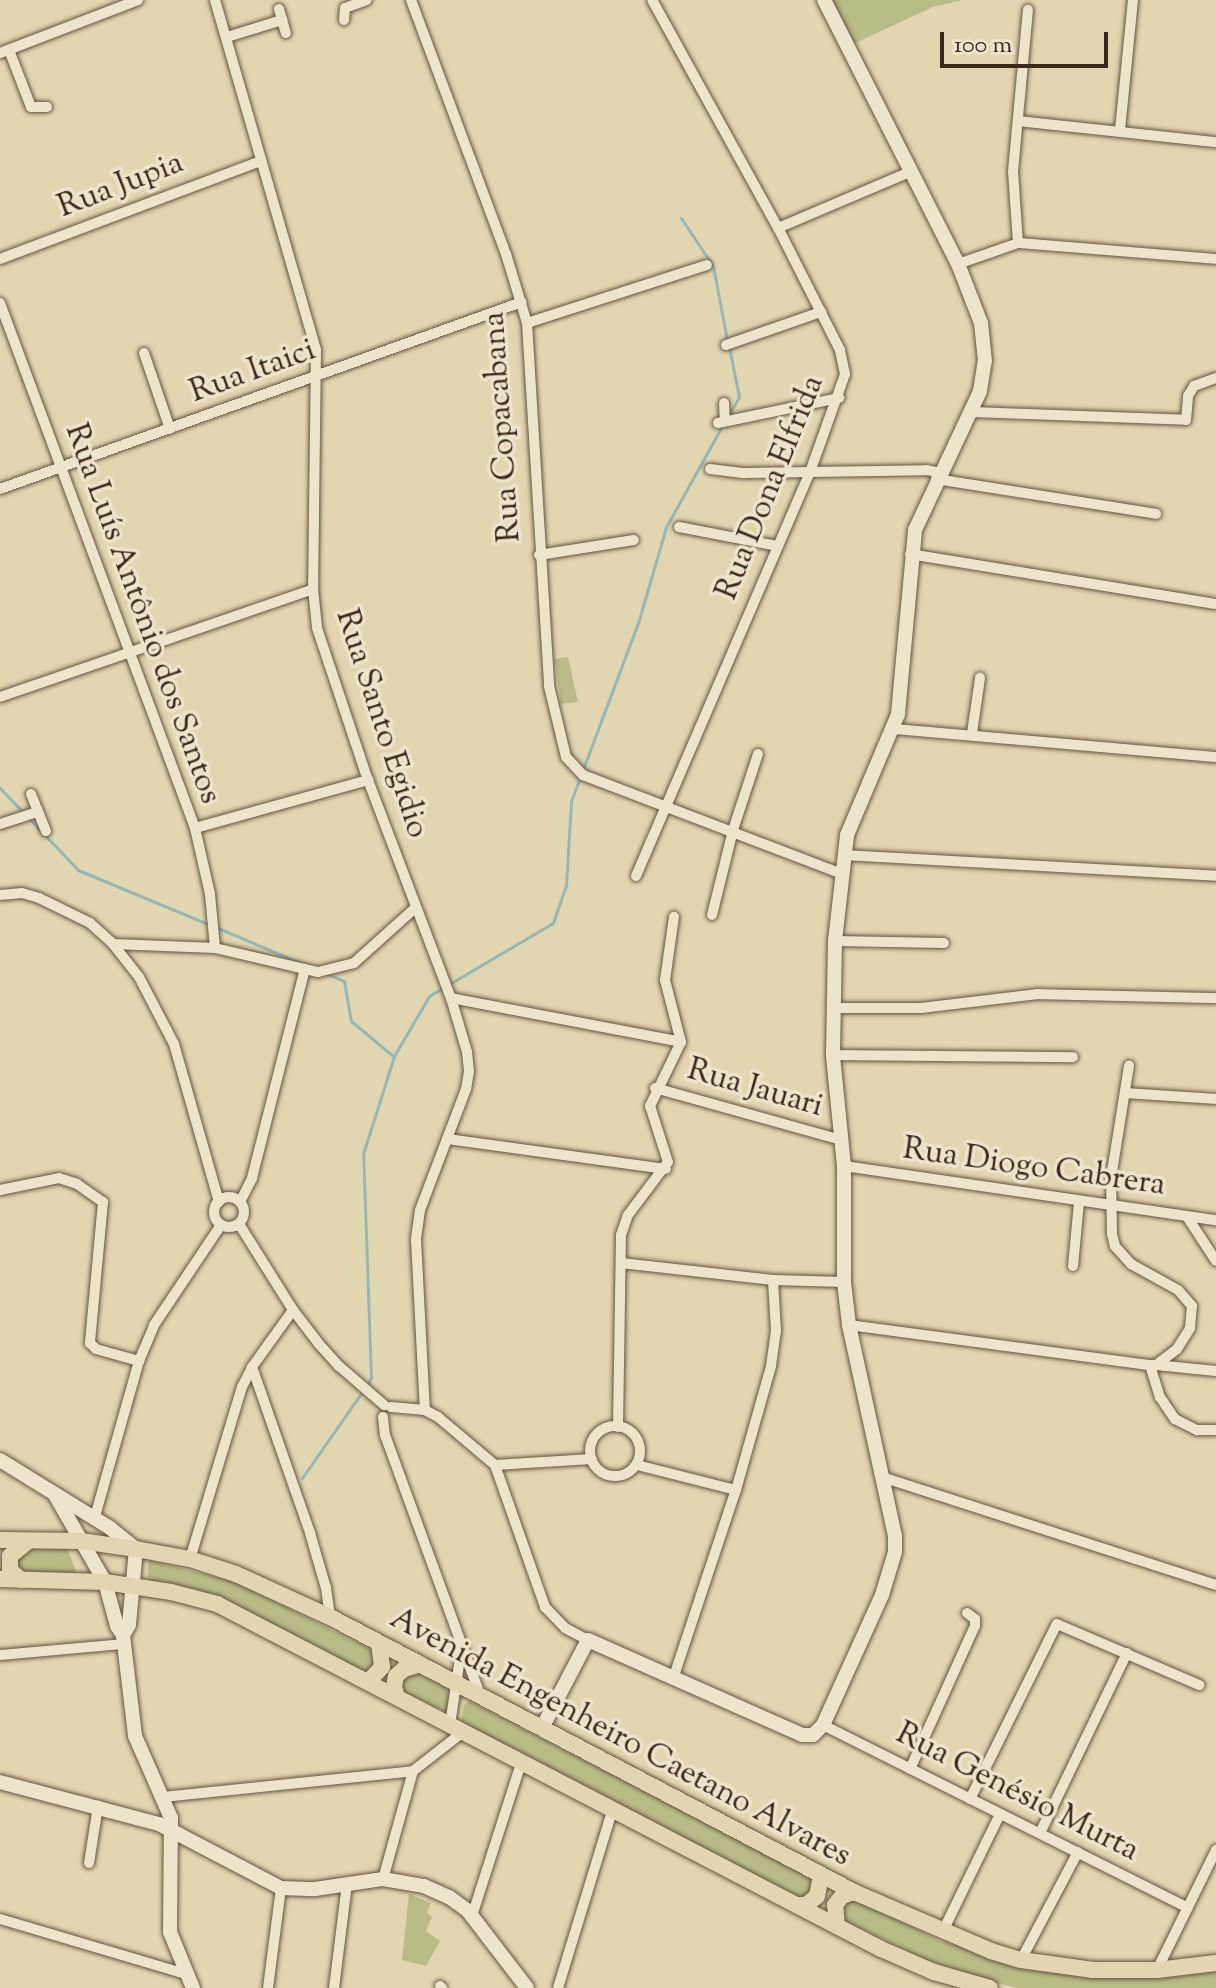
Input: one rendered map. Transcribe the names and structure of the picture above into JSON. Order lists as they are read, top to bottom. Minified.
{"streets":{"main road":["Avenida Engenheiro Caetano Alvares"],"street":["Rua Jupia","Rua Itaici","Rua Copacabana","Rua Dona Elfrida","Rua Luís Antônio dos Santos","Rua Santo Egidio","Rua Jauari","Rua Diogo Cabrera","Rua Genésio Murta"]},"crossings":[["Rua Jupia","Rua Santo Egidio"],["Rua Itaici","Rua Copacabana"],["Rua Itaici","Rua Luís Antônio dos Santos"],["Rua Itaici","Rua Santo Egidio"],["Rua Copacabana","Rua Dona Elfrida"]],"scale_bar":"100 m"}
